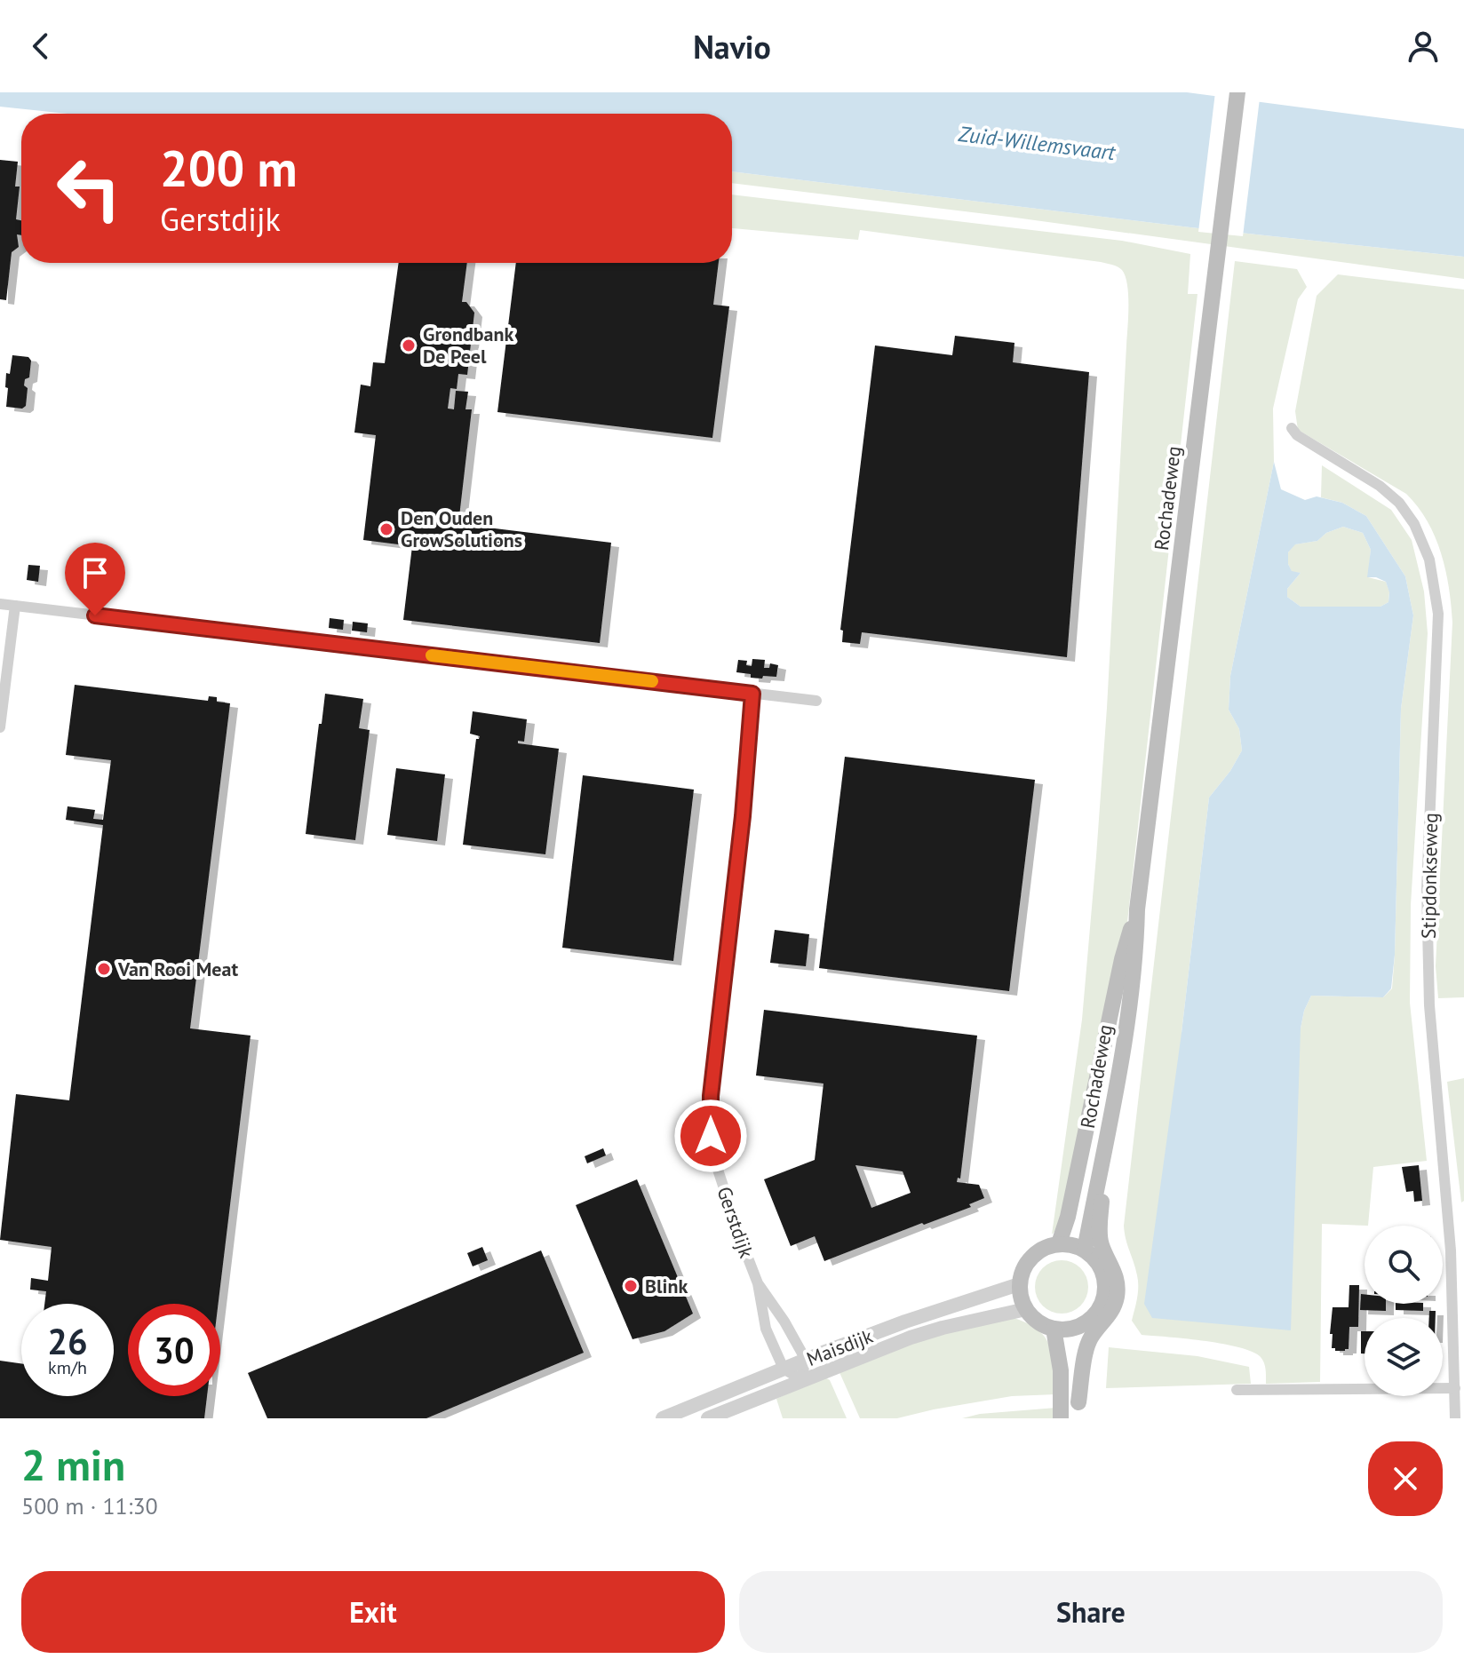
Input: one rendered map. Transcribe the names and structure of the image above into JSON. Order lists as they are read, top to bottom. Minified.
{"streets":{"main road":["Rochadeweg"],"street":["Stipdonkseweg","Gerstdijk","Maisdijk"]},"crossings":[["Rochadeweg","Maisdijk"],["Gerstdijk","Maisdijk"]],"water":["Zuid-Willemsvaart"],"places":["Grondbank De Peel","Den Ouden GrowSolutions","Van Rooi Meat","Blink"],"page":{"header":"Navio","turn":["200 m","Gerstdijk"],"speed":"26 km/h","limit":"30","heading":["2 min","500 m · 11:30"],"buttons":["Exit","Share"]}}
